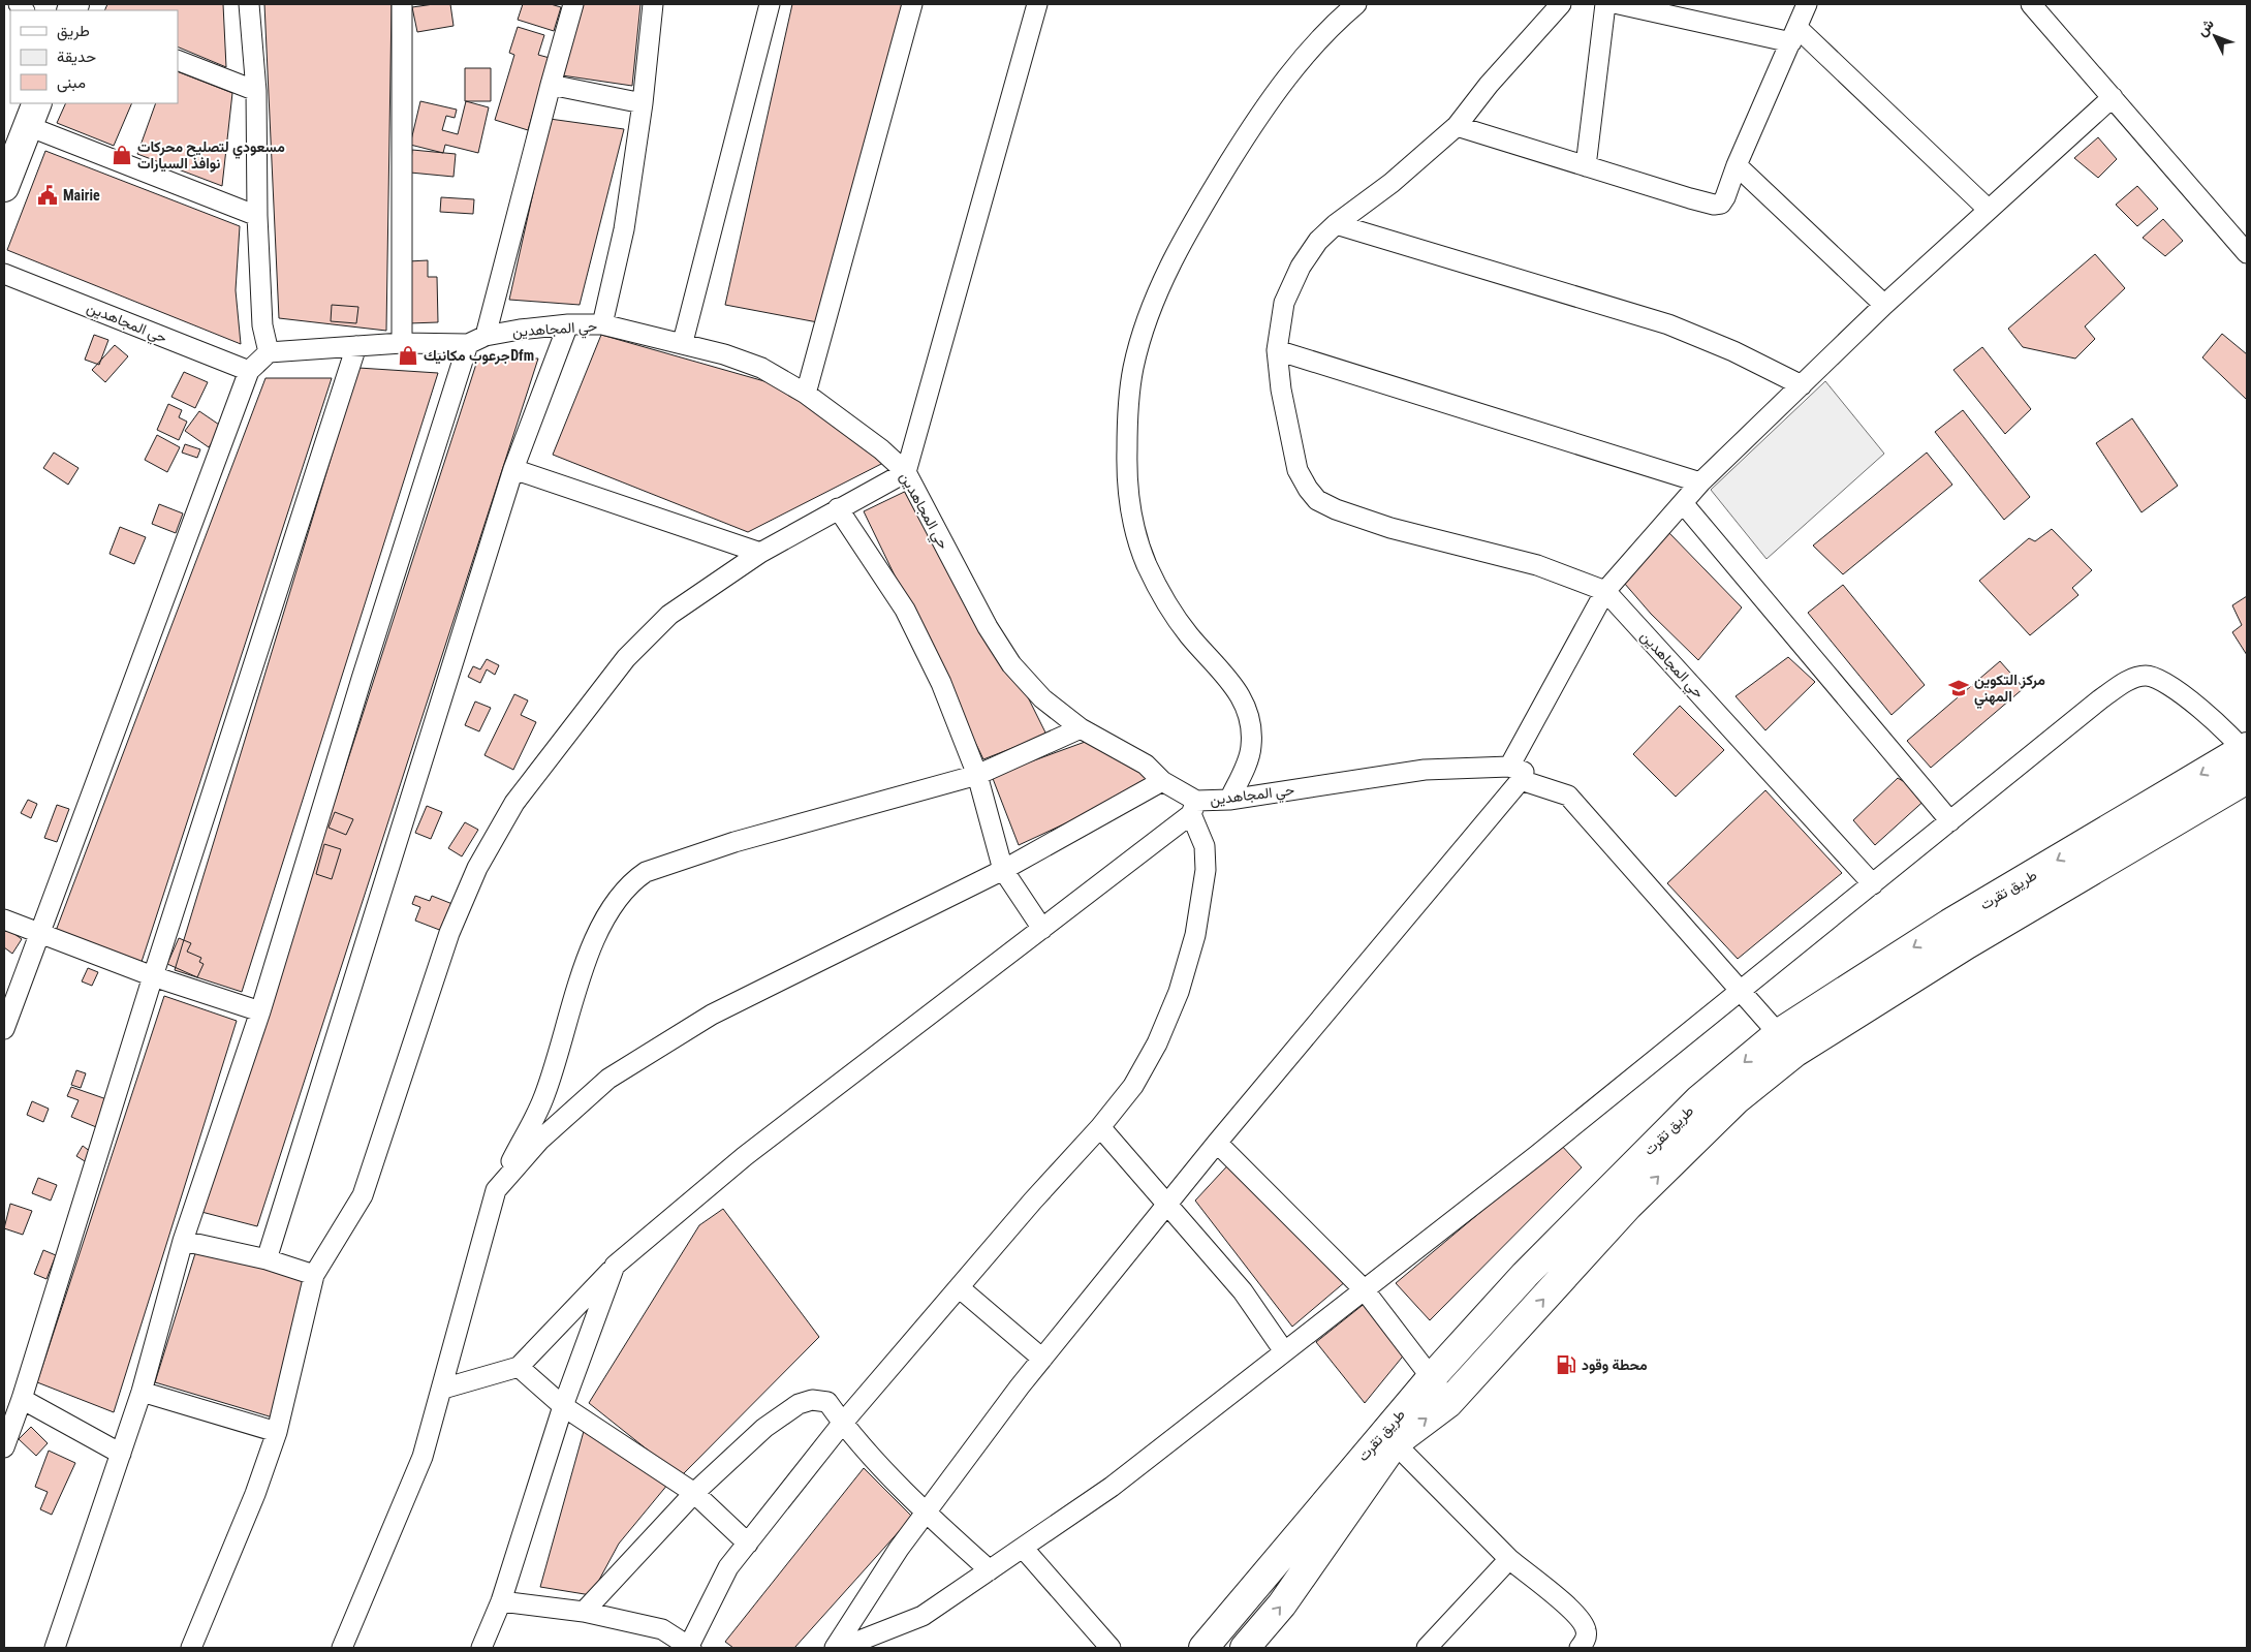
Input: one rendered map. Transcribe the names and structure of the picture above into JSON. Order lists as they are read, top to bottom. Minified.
{"streets":{"main road":["طريق تقرت"],"street":["حي المجاهدين"]},"places":{"shop":["مسعودي لتصليح محركات نوافذ السيارات","جرعوب مكانيكDfm"],"public building":["Mairie"],"school or university":["مركز التكوين المهني"],"fuel station":["محطة وقود"]},"legend":["طريق","حديقة","مبنى"],"north":"top left"}
